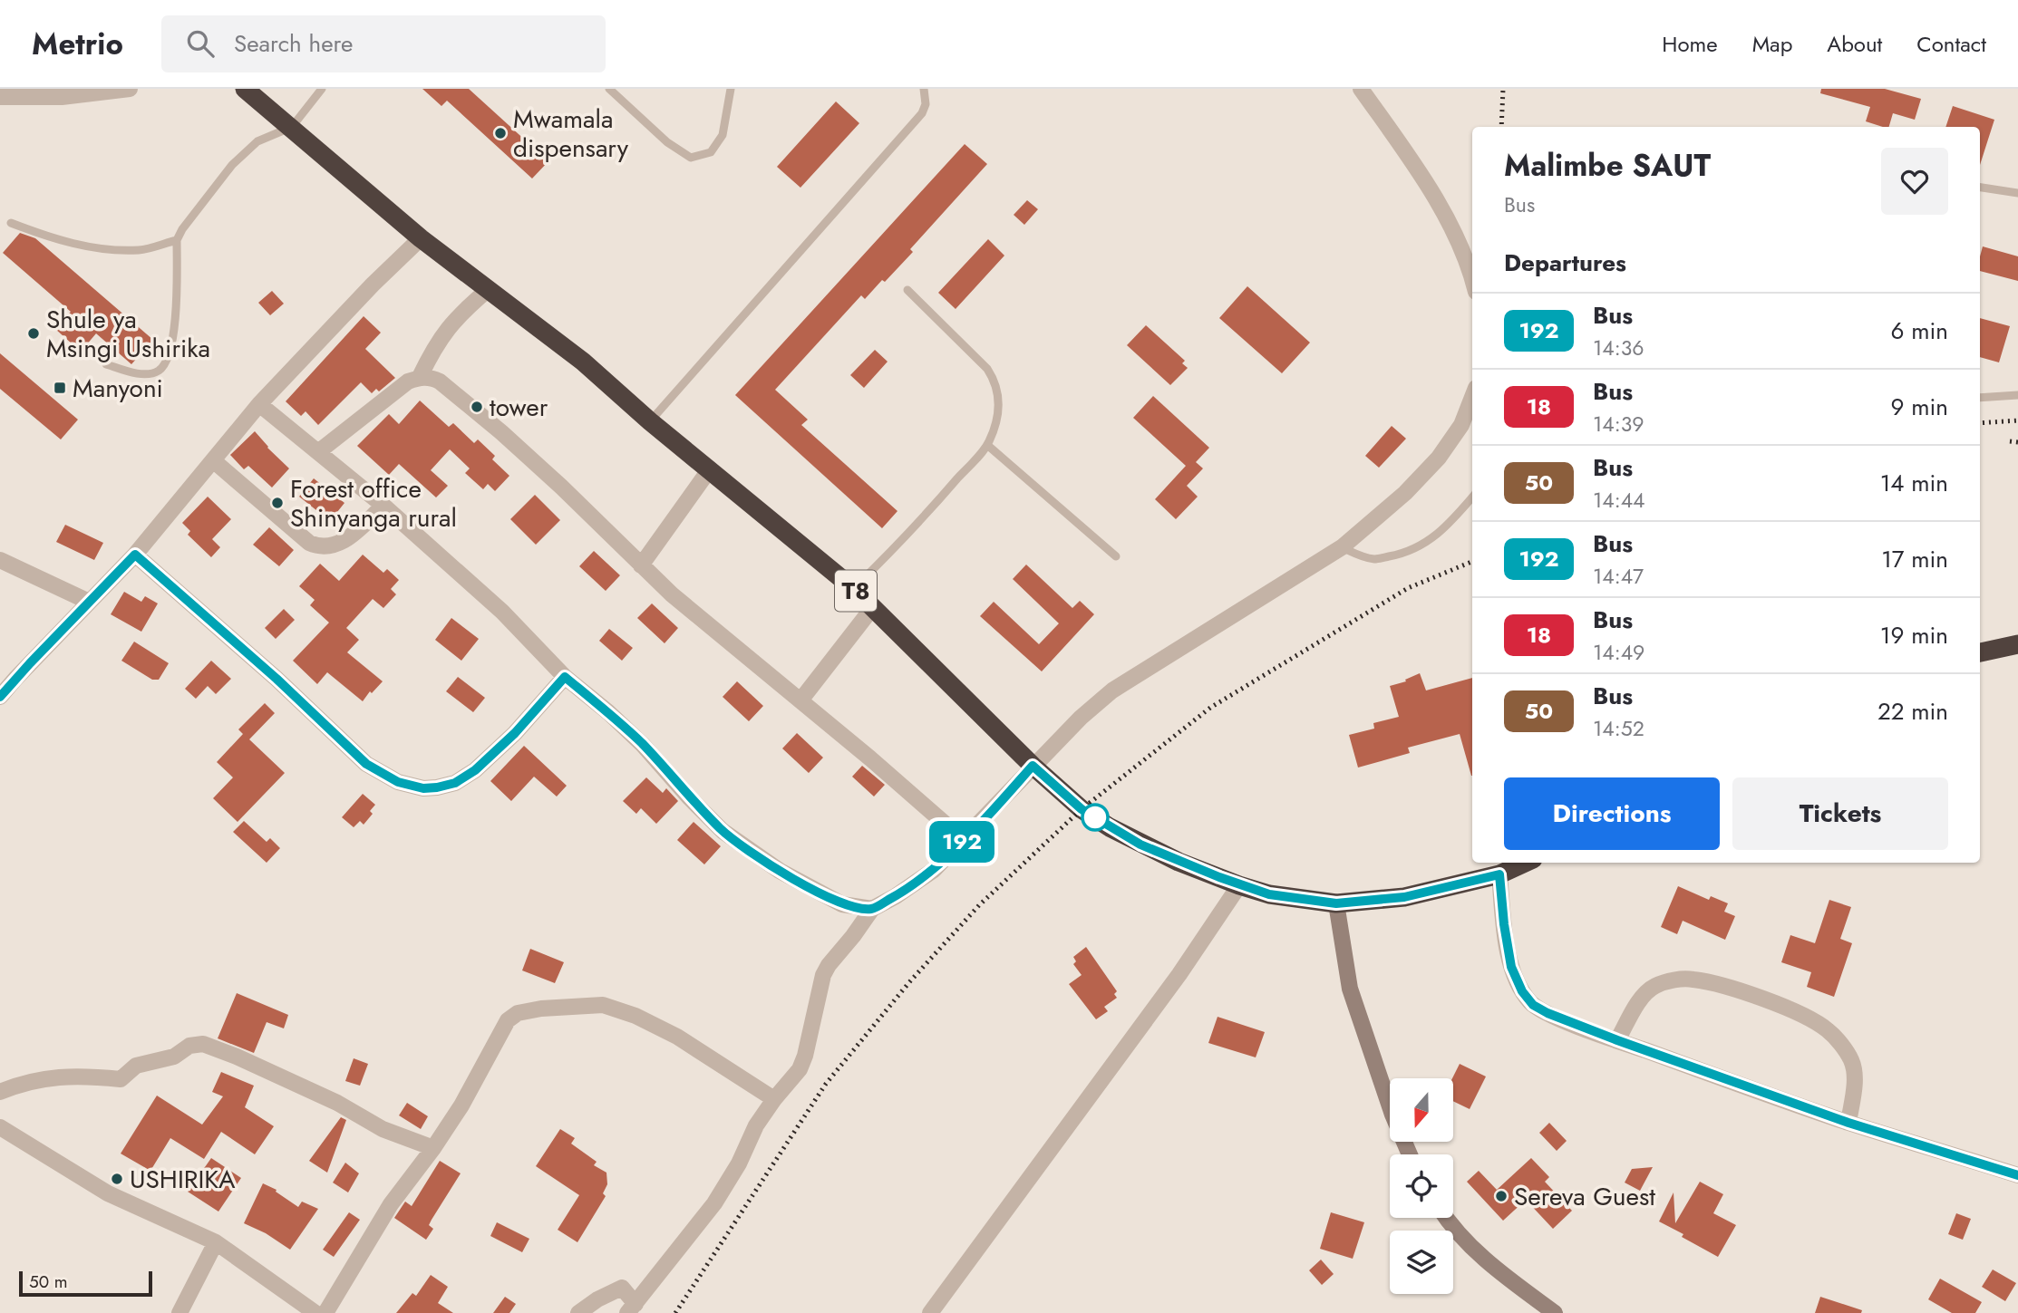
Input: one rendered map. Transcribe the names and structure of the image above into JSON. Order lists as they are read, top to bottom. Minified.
{"streets":{"highway":["T8"]},"places":{"other":["Mwamala dispensary","Shule ya Msingi Ushirika","tower","Forest office Shinyanga rural","USHIRIKA","Sereva Guest"],"transit":["Manyoni"]},"lines":["bus line 192"],"scale_bar":"50 m","north":"bottom","page":{"header":"Metrio","search":"Search here","nav":["Home","Map","About","Contact"],"on_map":"192","heading":[["Malimbe SAUT","Bus"],"Departures"],"list":[{"mark":"192","name":"Bus","note":"14:36","value":"6 min"},{"mark":"18","name":"Bus","note":"14:39","value":"9 min"},{"mark":"50","name":"Bus","note":"14:44","value":"14 min"},{"mark":"192","name":"Bus","note":"14:47","value":"17 min"},{"mark":"18","name":"Bus","note":"14:49","value":"19 min"},{"mark":"50","name":"Bus","note":"14:52","value":"22 min"}],"buttons":["Directions","Tickets"],"scale":"50 m"}}
